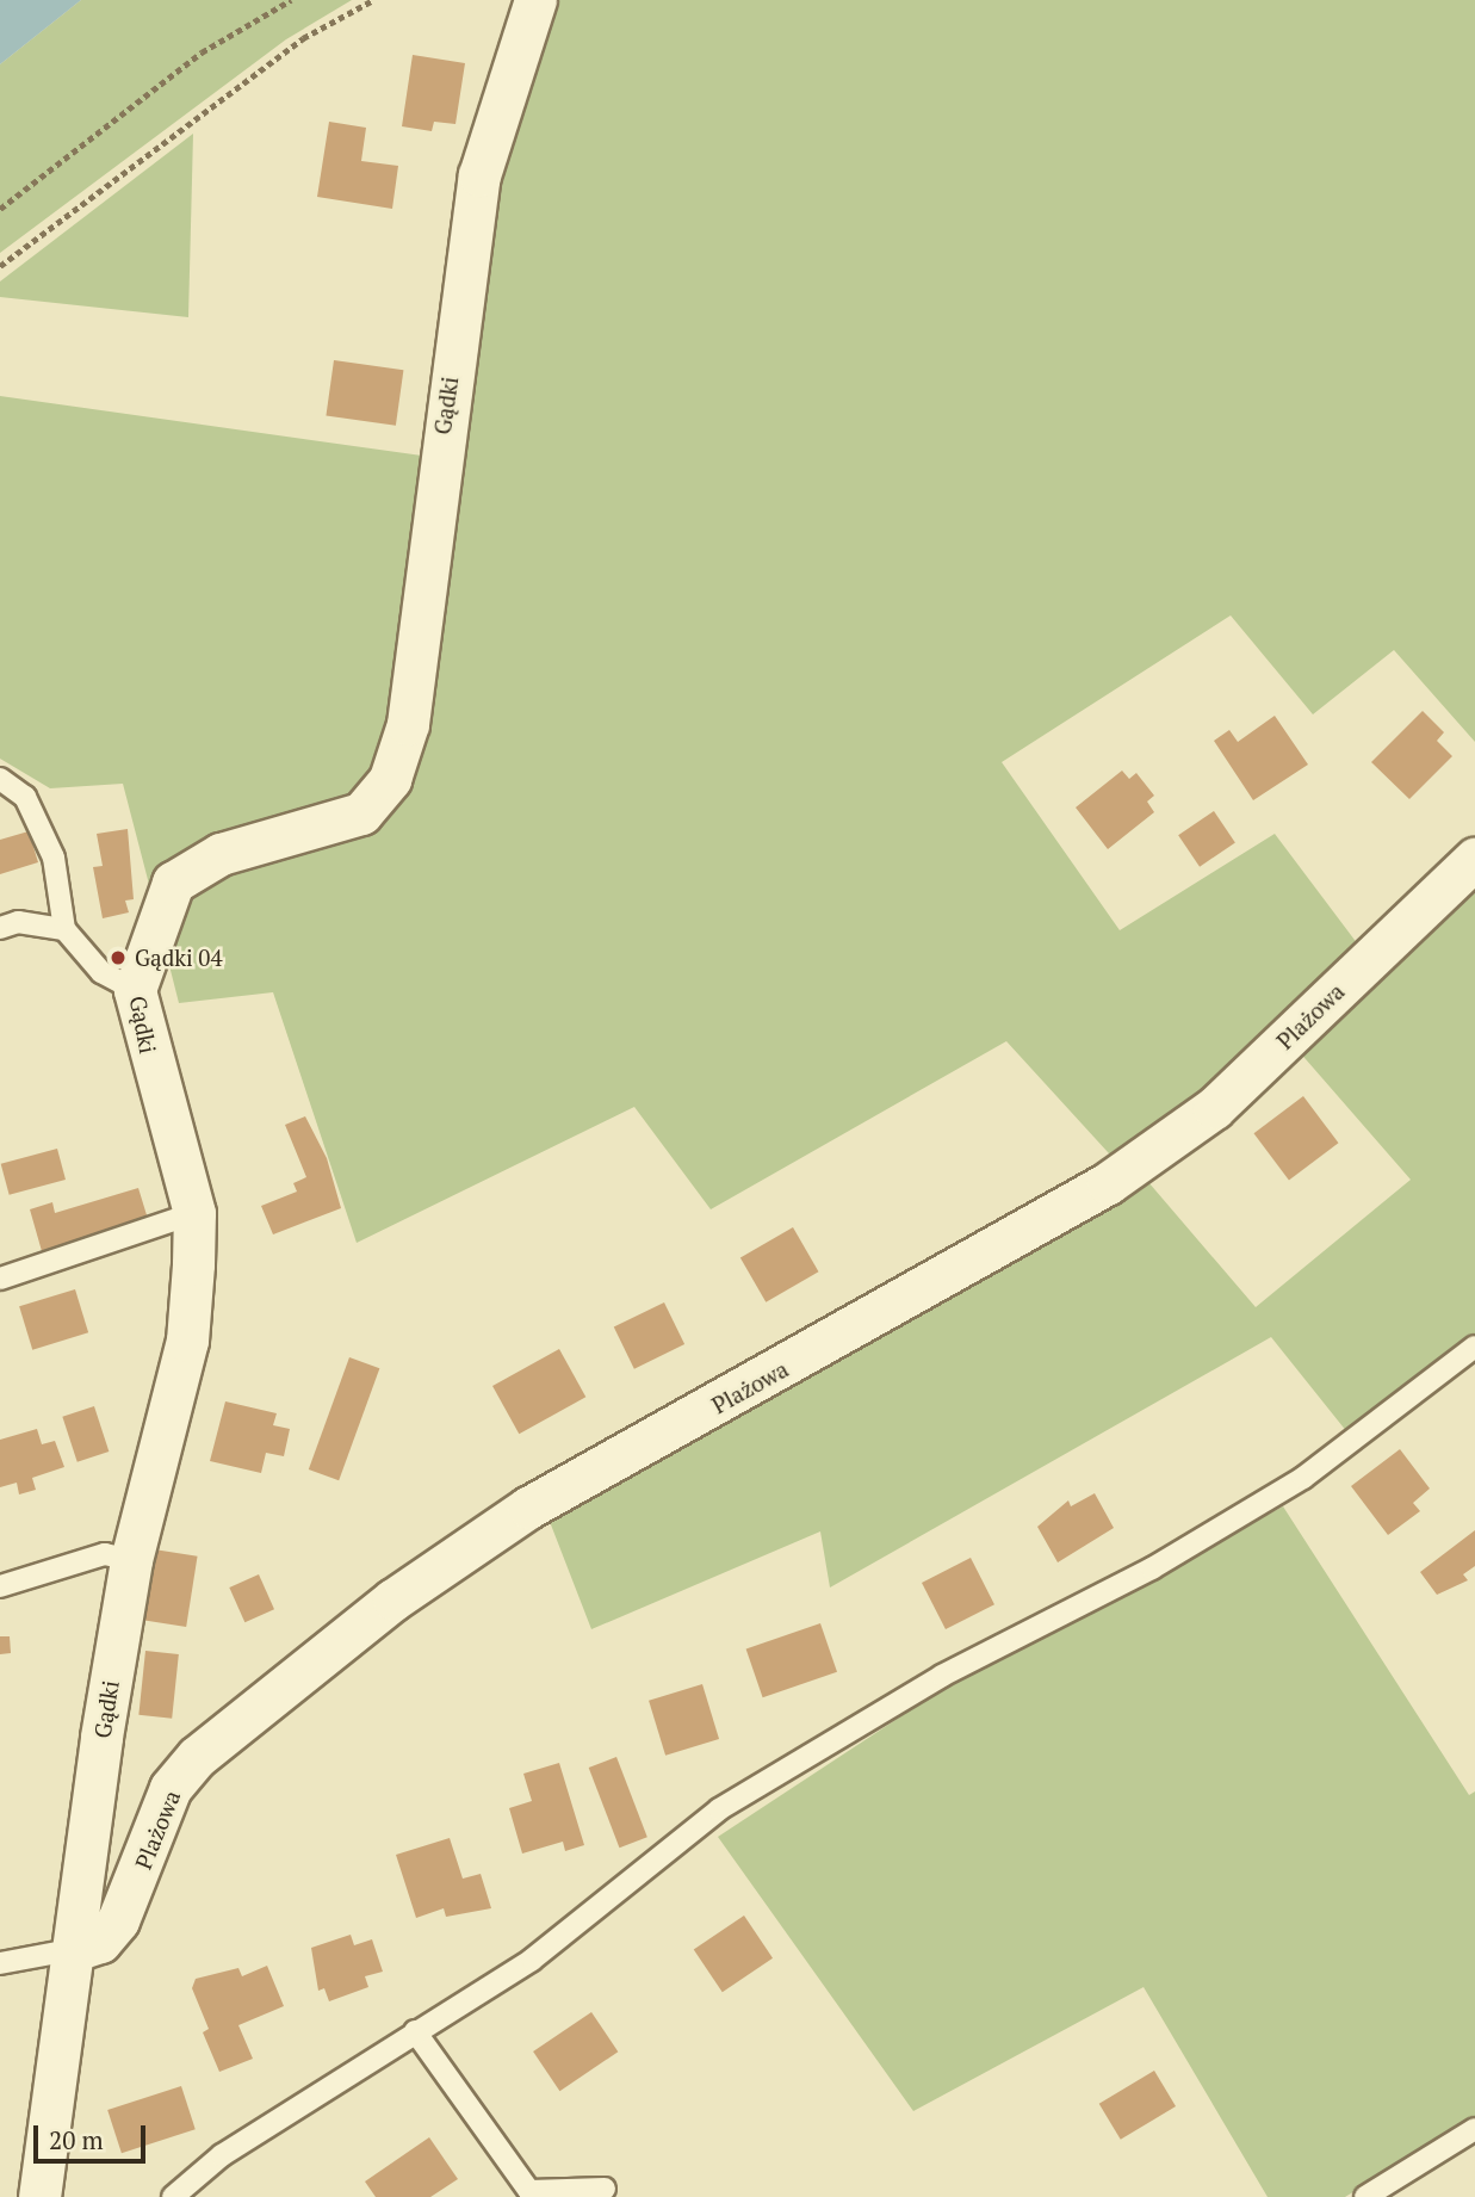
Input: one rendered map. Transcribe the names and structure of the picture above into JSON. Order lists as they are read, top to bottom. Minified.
{"streets":{"street":["Gądki","Plażowa"]},"crossings":[["Gądki","Plażowa"]],"places":["Gądki 04"],"scale_bar":"20 m"}
